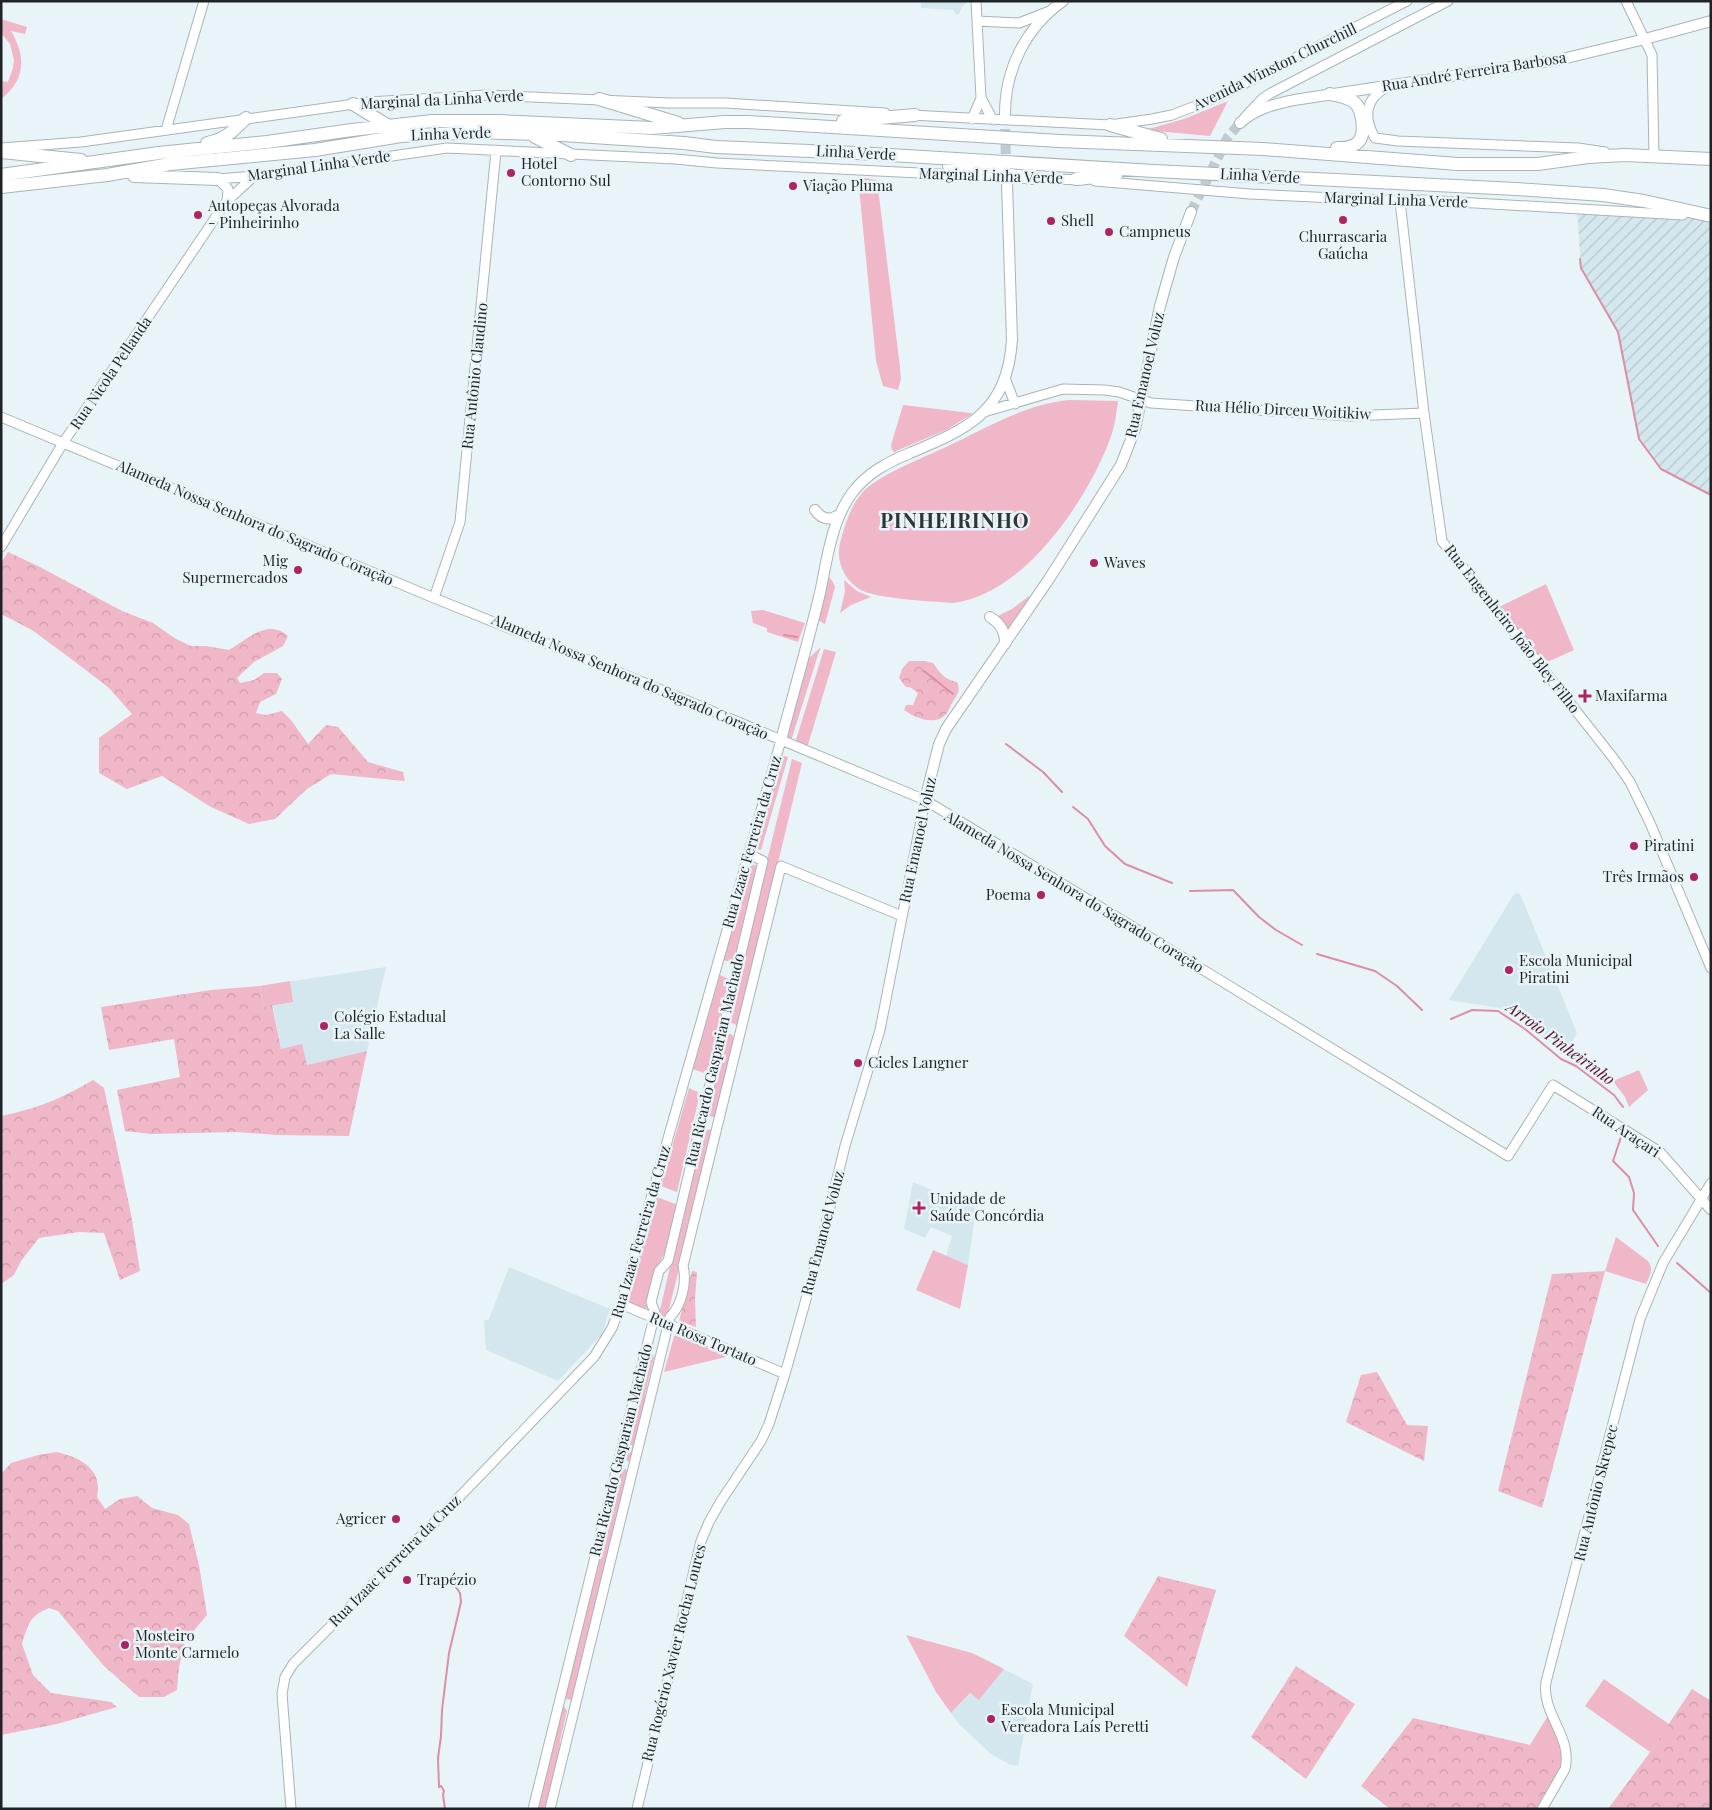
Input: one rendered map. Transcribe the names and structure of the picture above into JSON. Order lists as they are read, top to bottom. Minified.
{"streets":{"highway":["Linha Verde"],"main road":["Avenida Winston Churchill","Rua André Ferreira Barbosa","Marginal da Linha Verde","Marginal Linha Verde","Rua Nicola Pellanda","Rua Emanoel Voluz","Rua Antônio Claudino","Rua Hélio Dirceu Woitikiw","Alameda Nossa Senhora do Sagrado Coração","Rua Engenheiro João Bley Filho","Rua Izaac Ferreira da Cruz","Rua Ricardo Gasparian Machado","Rua Araçari","Rua Rosa Tortato","Rua Antônio Skrepec","Rua Rogério Xavier Rocha Loures"]},"crossings":[["Avenida Winston Churchill","Rua André Ferreira Barbosa"],["Linha Verde","Marginal Linha Verde"],["Marginal Linha Verde","Rua Nicola Pellanda"],["Marginal Linha Verde","Rua Antônio Claudino"],["Marginal Linha Verde","Rua Engenheiro João Bley Filho"],["Rua Nicola Pellanda","Alameda Nossa Senhora do Sagrado Coração"],["Rua Emanoel Voluz","Rua Hélio Dirceu Woitikiw"],["Rua Emanoel Voluz","Alameda Nossa Senhora do Sagrado Coração"],["Rua Emanoel Voluz","Rua Ricardo Gasparian Machado"],["Rua Emanoel Voluz","Rua Rosa Tortato"],["Rua Emanoel Voluz","Rua Rogério Xavier Rocha Loures"],["Rua Antônio Claudino","Alameda Nossa Senhora do Sagrado Coração"],["Rua Hélio Dirceu Woitikiw","Rua Engenheiro João Bley Filho"],["Rua Hélio Dirceu Woitikiw","Rua Izaac Ferreira da Cruz"],["Alameda Nossa Senhora do Sagrado Coração","Rua Izaac Ferreira da Cruz"],["Alameda Nossa Senhora do Sagrado Coração","Rua Araçari"],["Rua Izaac Ferreira da Cruz","Rua Ricardo Gasparian Machado"],["Rua Izaac Ferreira da Cruz","Rua Rosa Tortato"],["Rua Ricardo Gasparian Machado","Rua Rosa Tortato"],["Rua Araçari","Rua Antônio Skrepec"]],"districts":["PINHEIRINHO"],"water":["Arroio Pinheirinho"],"places":{"other":["Hotel Contorno Sul","Viação Pluma","Autopeças Alvorada - Pinheirinho","Churrascaria Gaúcha","Shell","Campneus","Waves","Mig Supermercados","Piratini","Três Irmãos","Poema","Escola Municipal Piratini","Colégio Estadual La Salle","Cicles Langner","Agricer","Trapézio","Mosteiro Monte Carmelo","Escola Municipal Vereadora Laís Peretti"],"health":["Maxifarma","Unidade de Saúde Concórdia"]}}
